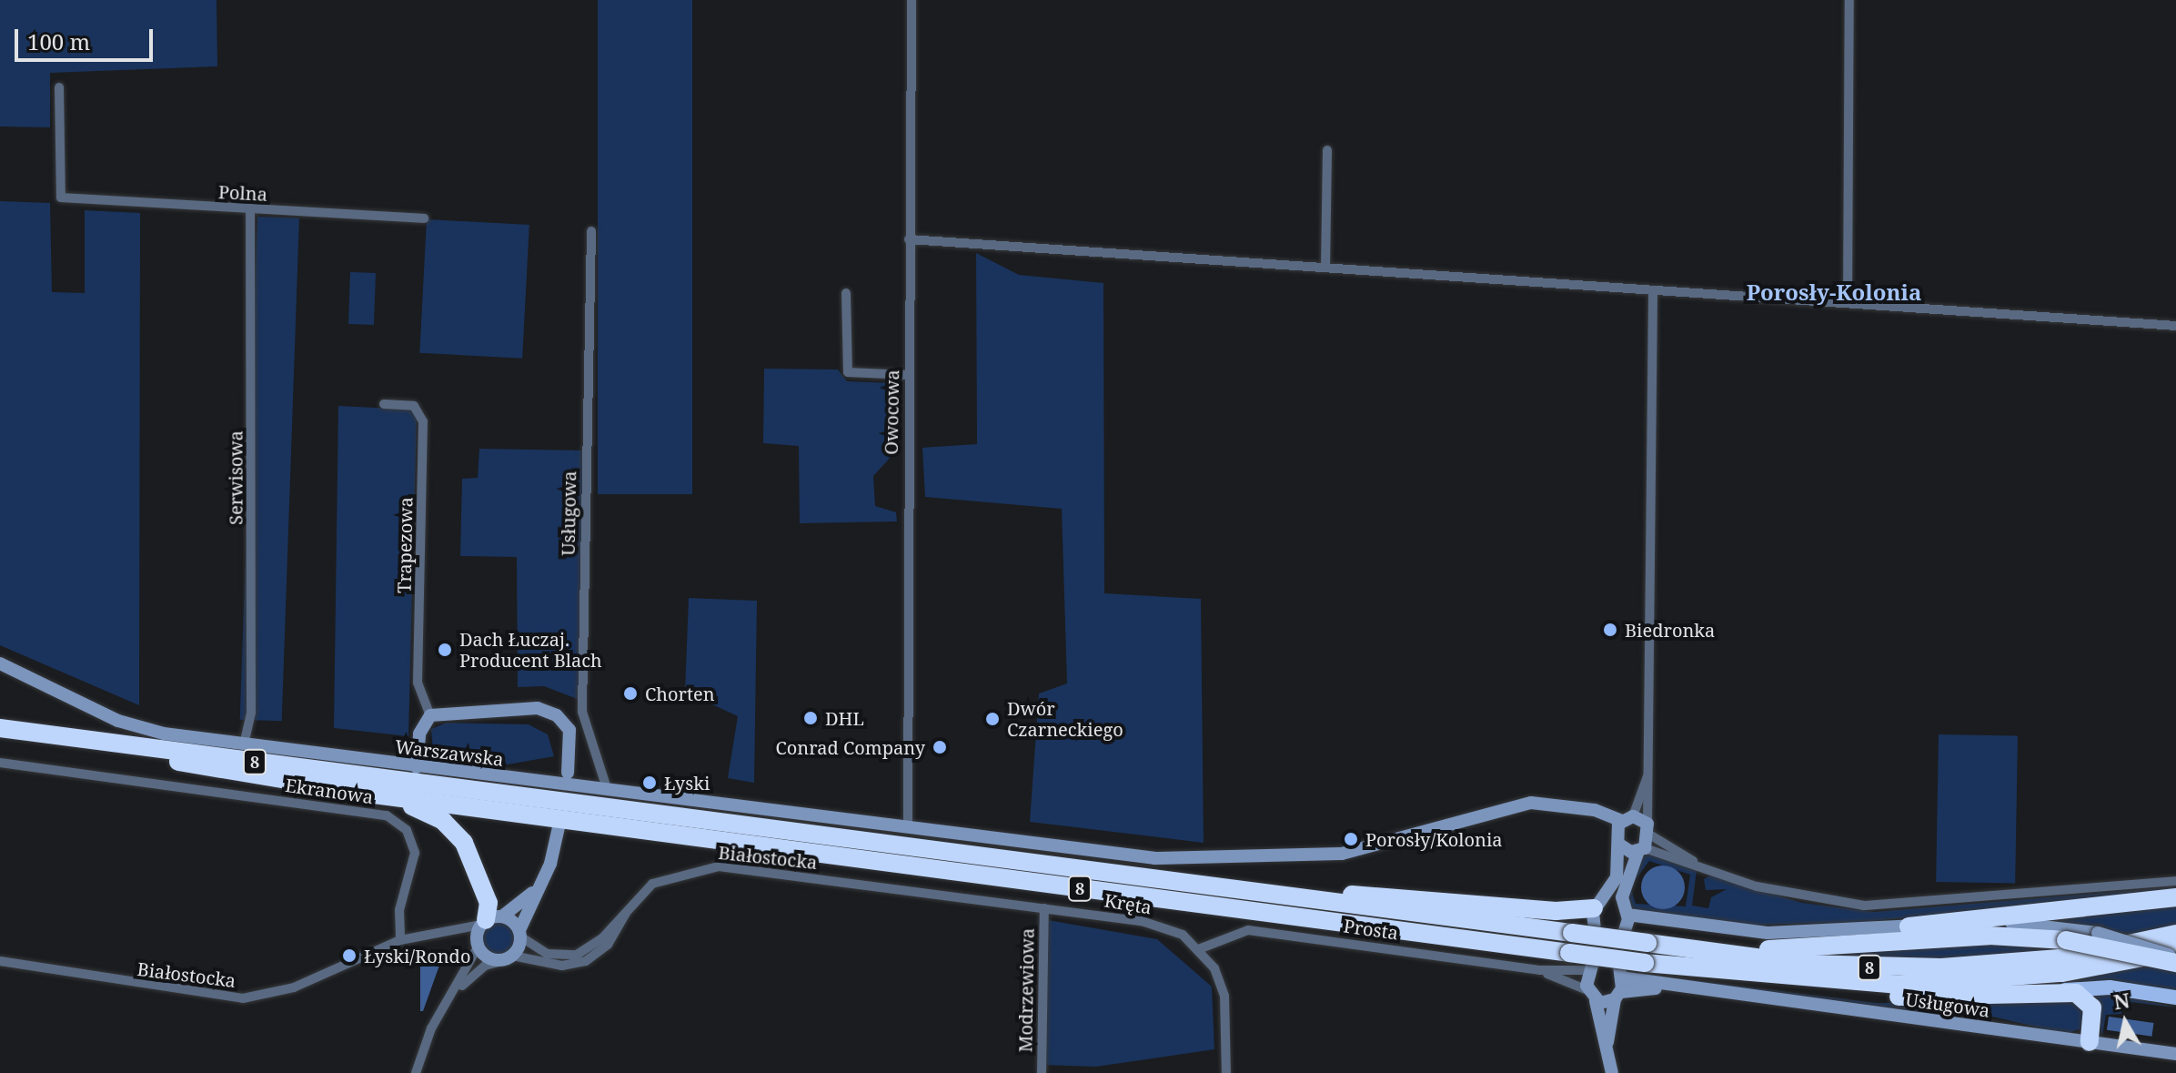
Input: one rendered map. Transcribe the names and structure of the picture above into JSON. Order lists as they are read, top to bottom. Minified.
{"streets":{"highway":["8"],"street":["Polna","Owocowa","Serwisowa","Usługowa","Trapezowa","Warszawska","Ekranowa","Białostocka","Kręta","Prosta","Modrzewiowa"]},"crossings":[["Polna","Serwisowa"],["Owocowa","Warszawska"],["Serwisowa","Warszawska"],["Usługowa","Warszawska"],["Ekranowa","Białostocka"],["Białostocka","Kręta"],["Kręta","Prosta"],["Kręta","Modrzewiowa"]],"districts":["Porosły-Kolonia"],"places":["Biedronka","Dach Łuczaj. Producent Blach","Chorten","DHL","Dwór Czarneckiego","Conrad Company","Łyski","Porosły/Kolonia","Łyski/Rondo"],"scale_bar":"100 m","north":"top"}
